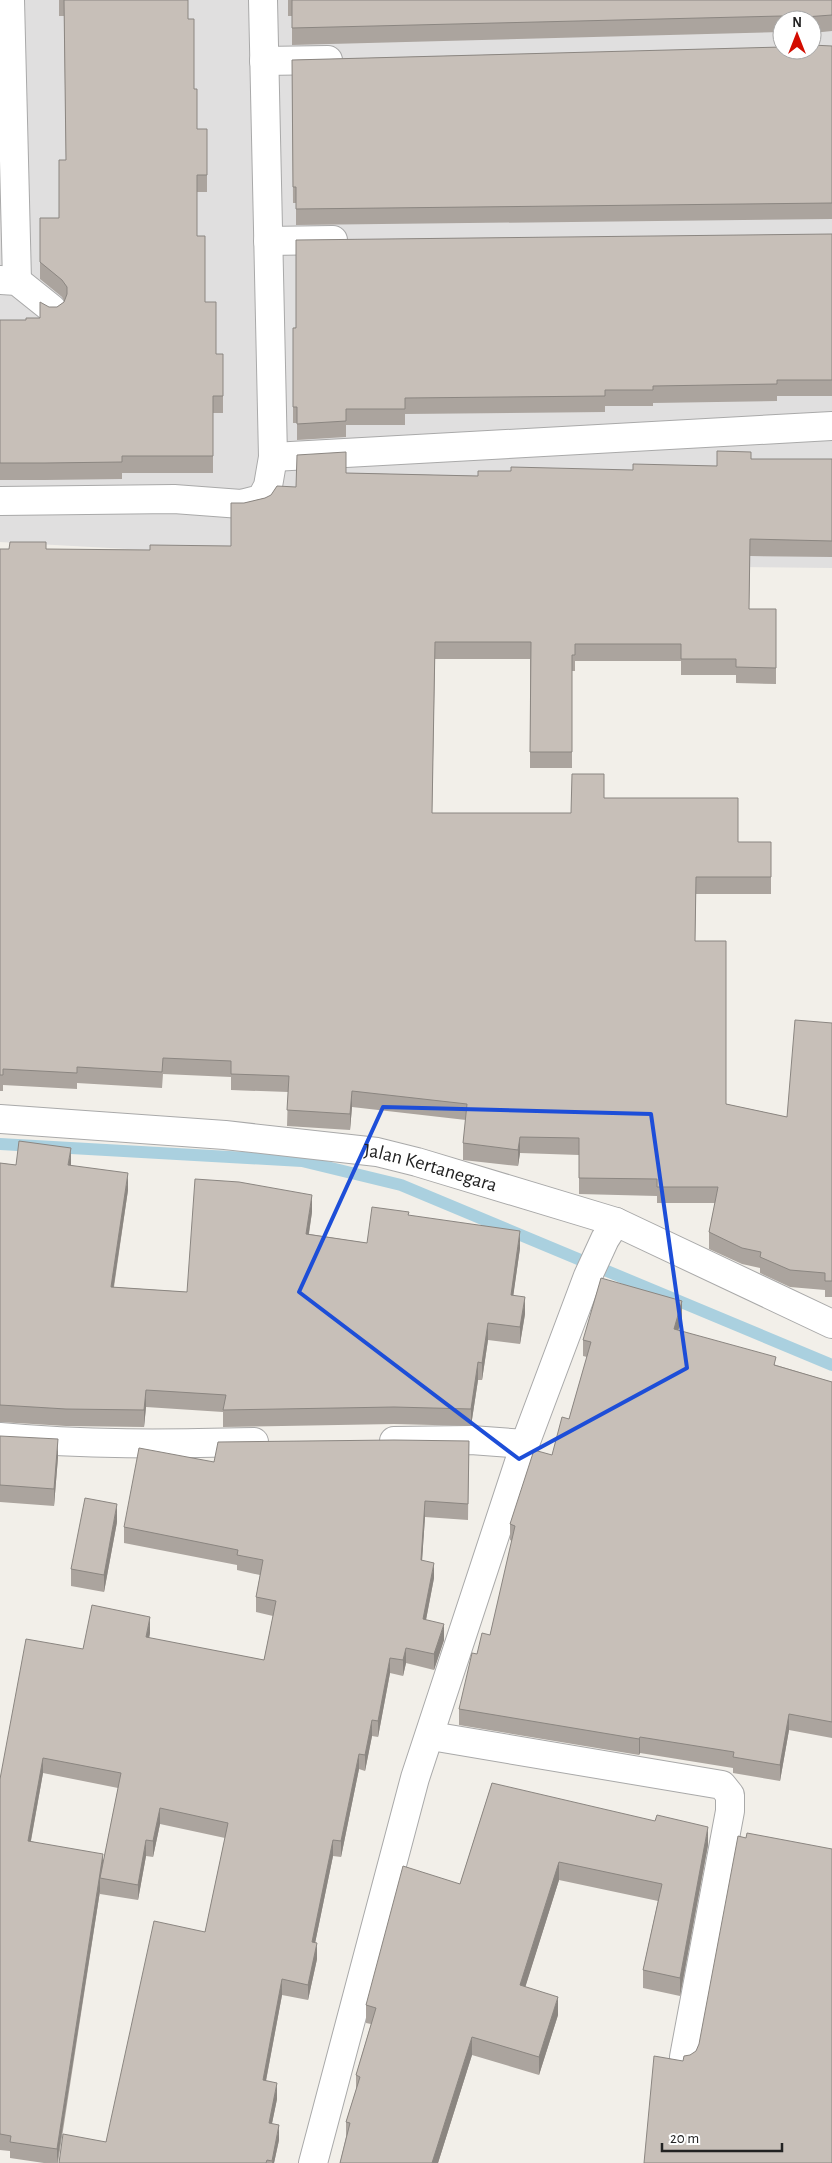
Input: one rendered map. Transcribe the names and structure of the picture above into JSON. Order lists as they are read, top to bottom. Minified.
{"streets":{"street":["Jalan Kertanegara"]},"scale_bar":"20 m","north":"top"}
